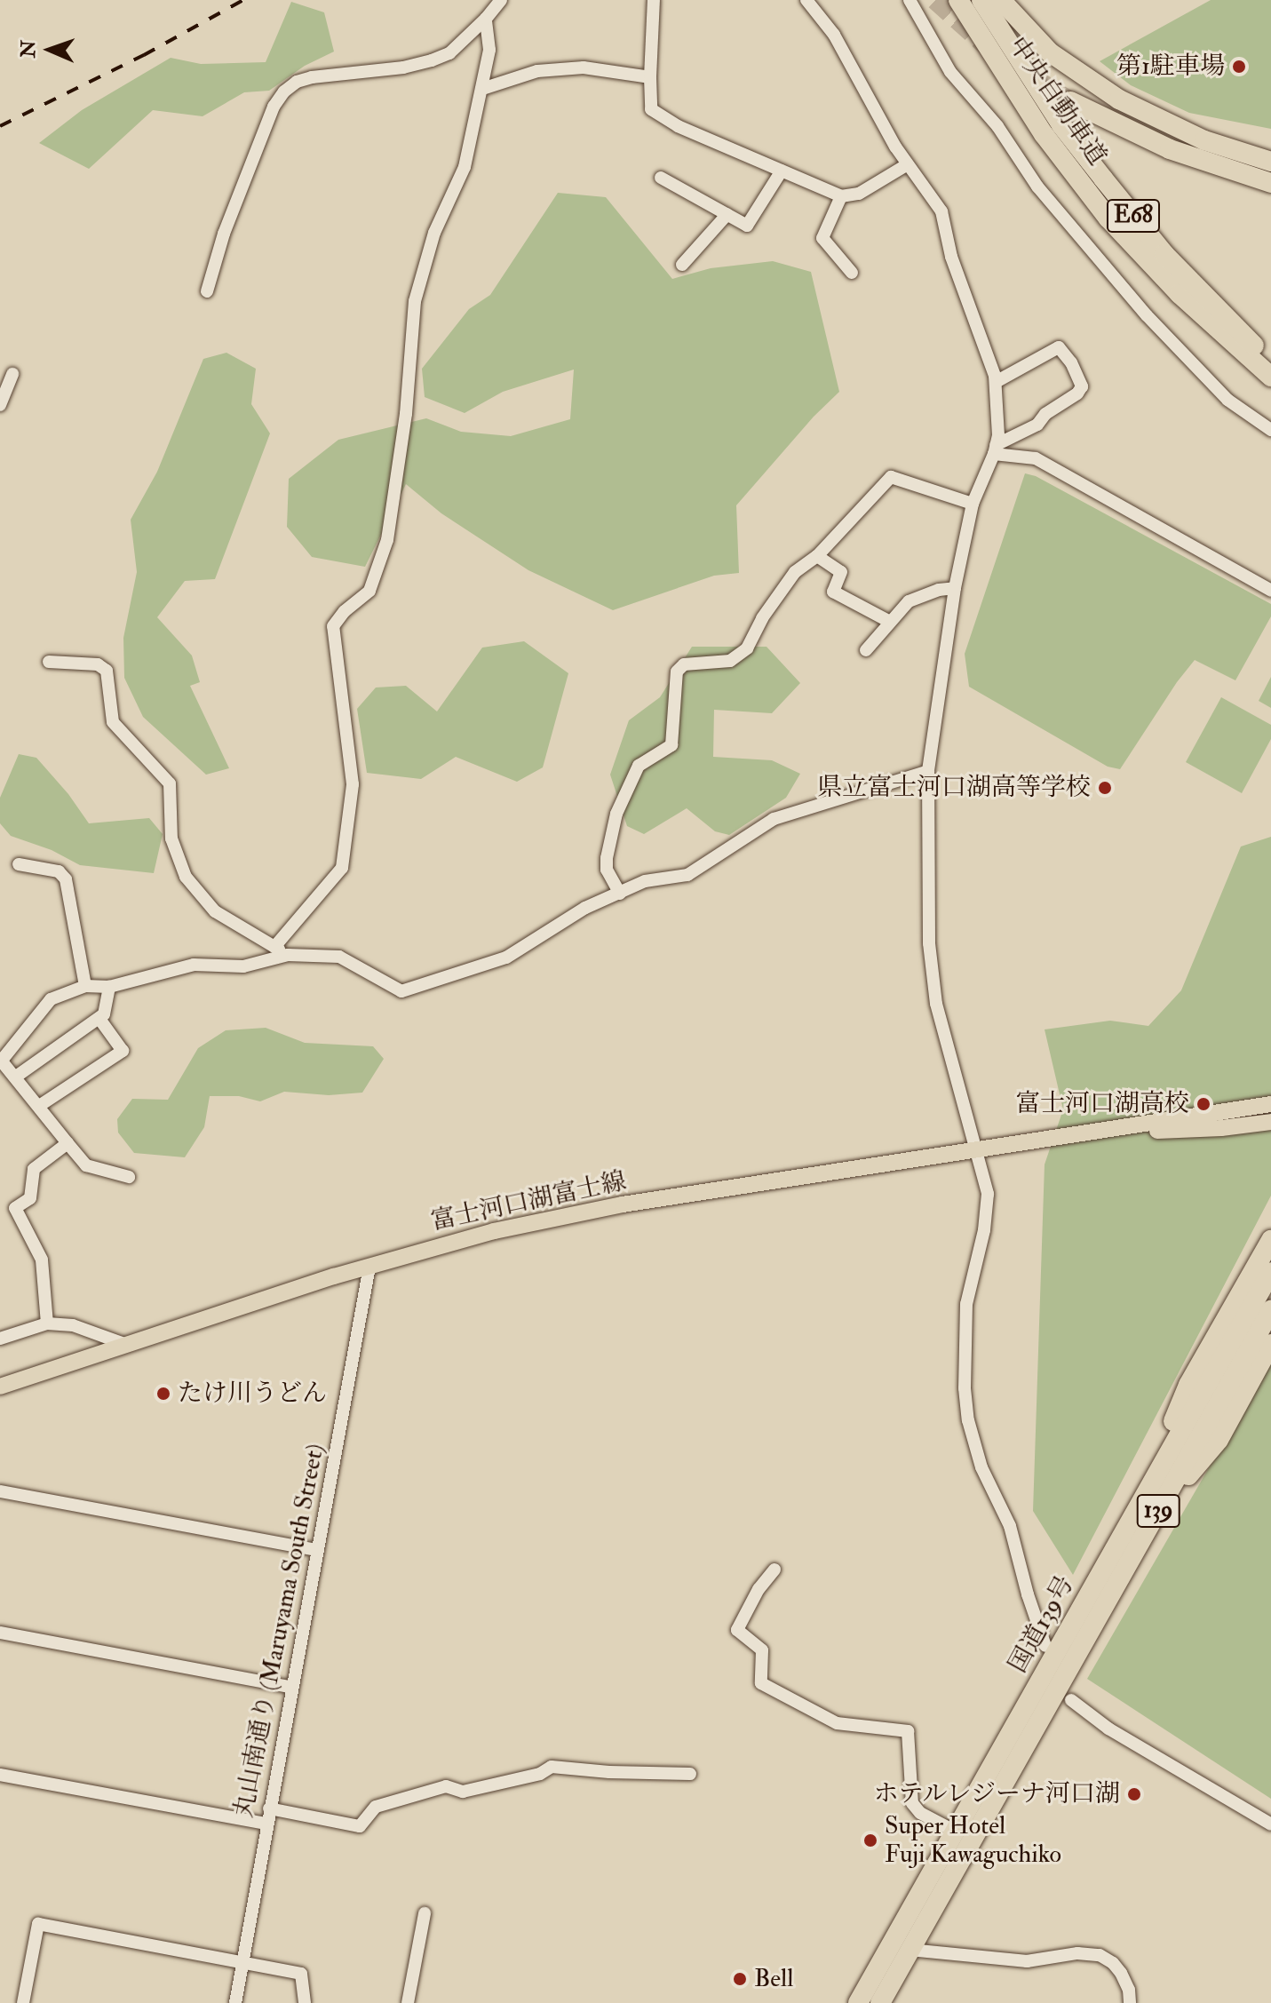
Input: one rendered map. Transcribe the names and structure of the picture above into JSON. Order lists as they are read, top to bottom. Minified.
{"streets":{"highway":["中央自動車道","E68","139","国道139号"],"main road":["富士河口湖富士線"],"street":["丸山南通り (Maruyama South Street)"]},"crossings":[["富士河口湖富士線","丸山南通り (Maruyama South Street)"]],"places":["第1駐車場","県立富士河口湖高等学校","富士河口湖高校","たけ川うどん","ホテルレジーナ河口湖","Super Hotel Fuji Kawaguchiko","Bell"],"north":"left"}
